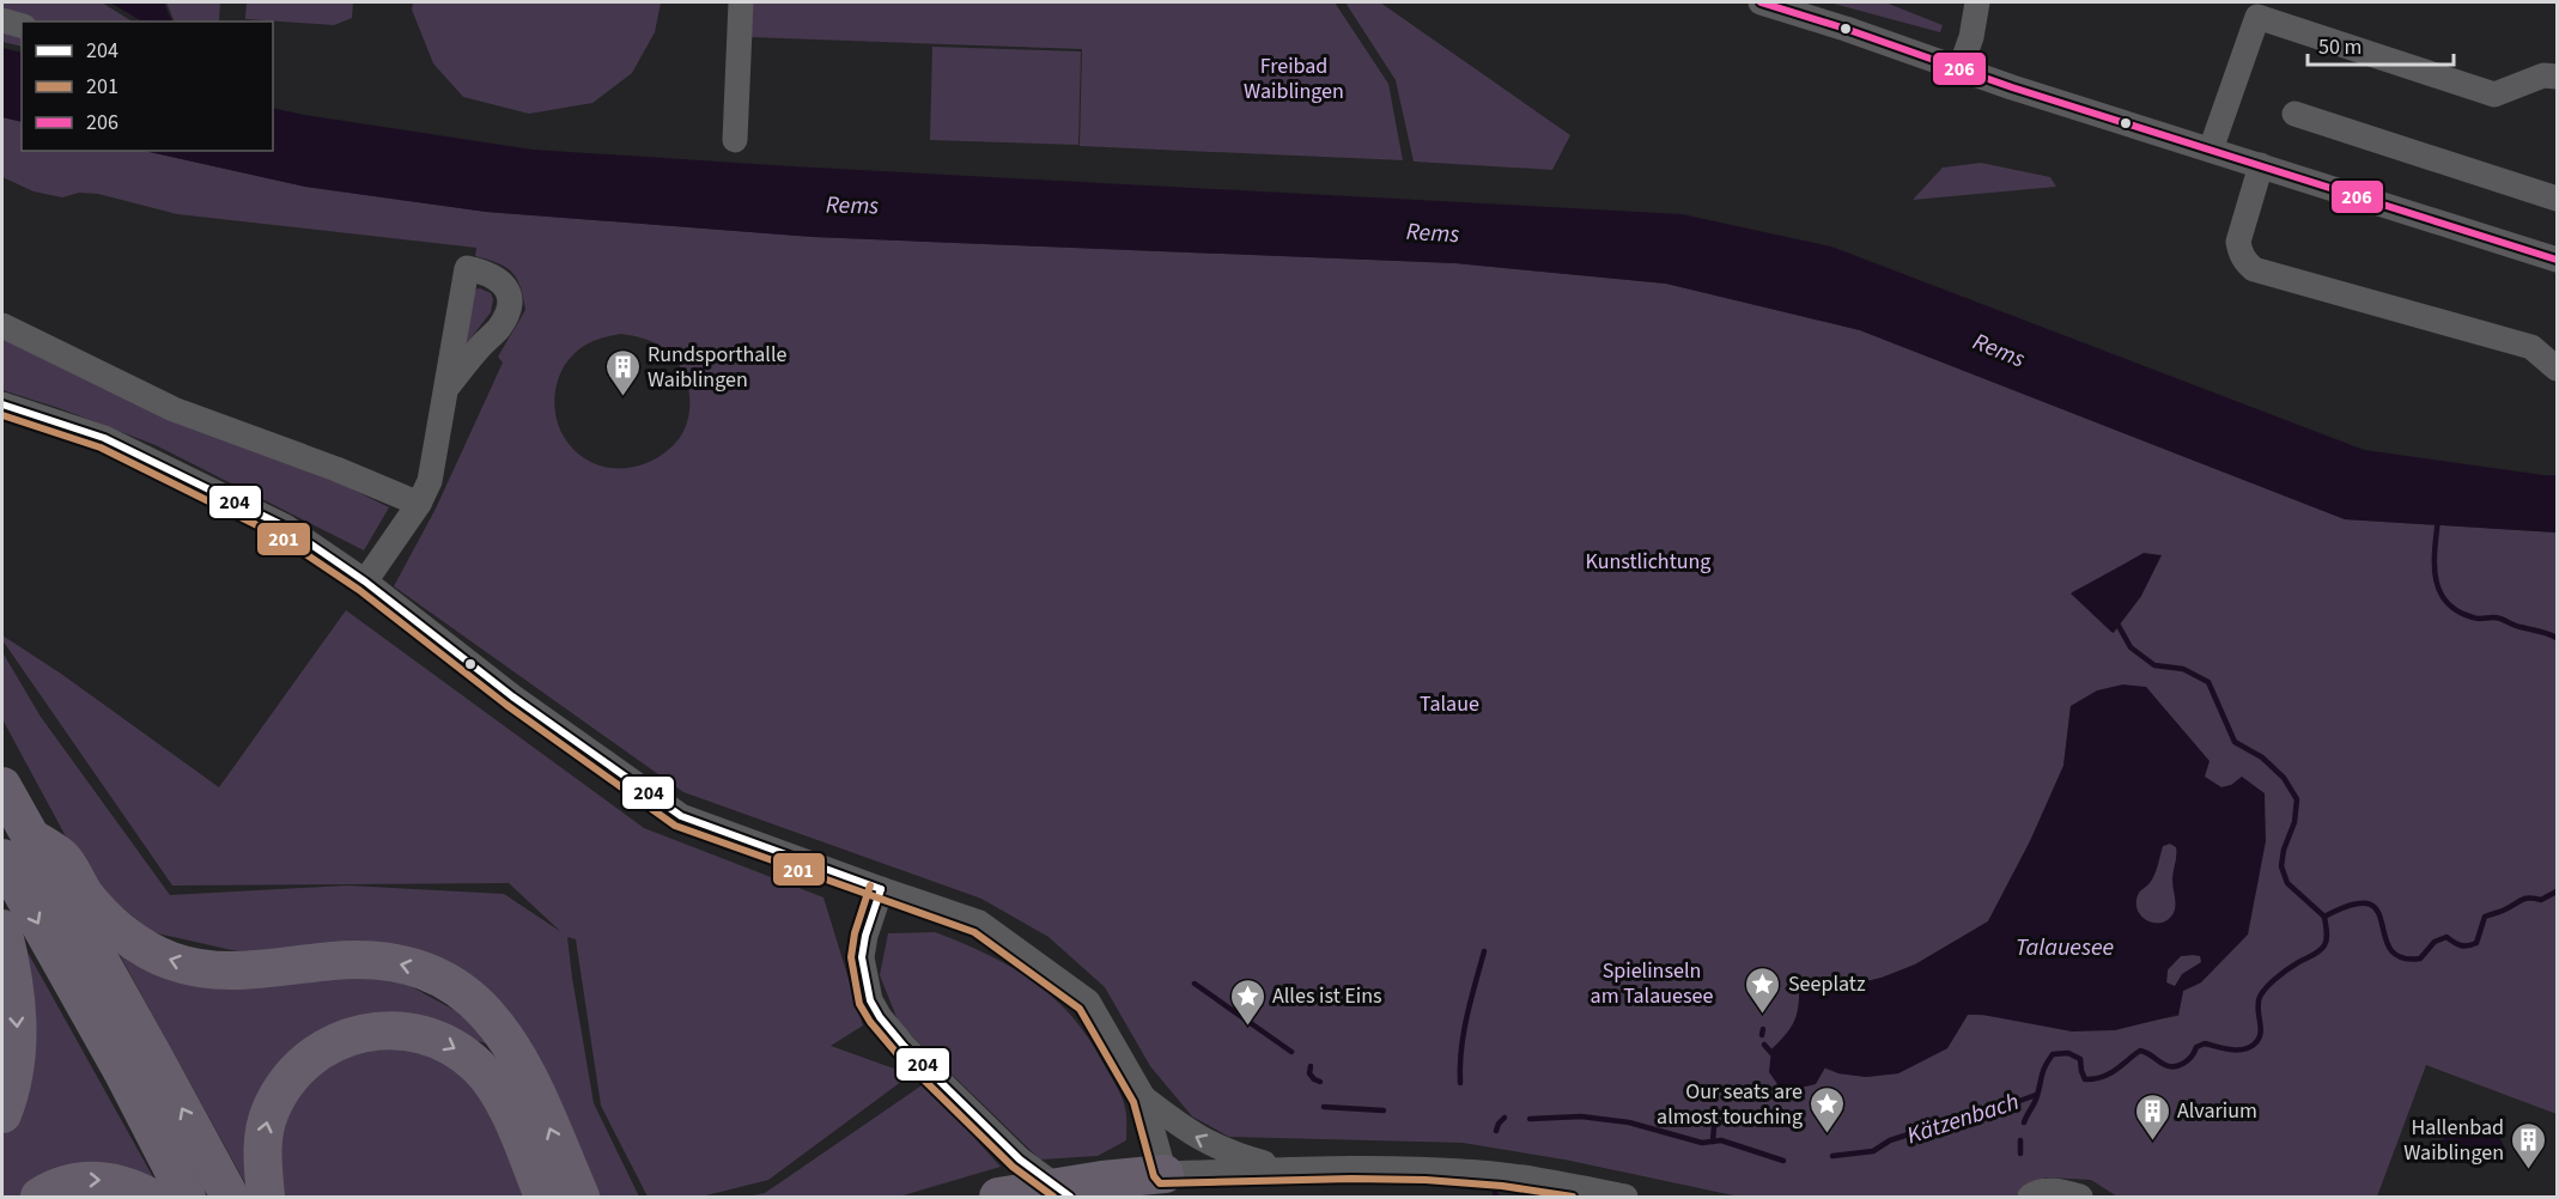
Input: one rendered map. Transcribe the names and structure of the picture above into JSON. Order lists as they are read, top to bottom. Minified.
{"water":["Rems","Talauesee","Kätzenbach"],"parks":["Freibad Waiblingen","Kunstlichtung","Talaue","Spielinseln am Talauesee"],"places":{"building":["Rundsporthalle Waiblingen","Alvarium","Hallenbad Waiblingen"],"place":["Seeplatz","Alles ist Eins","Our seats are almost touching"]},"lines":["transit line 206","transit line 204","transit line 201"],"legend":["204","201","206"],"scale_bar":"50 m"}
